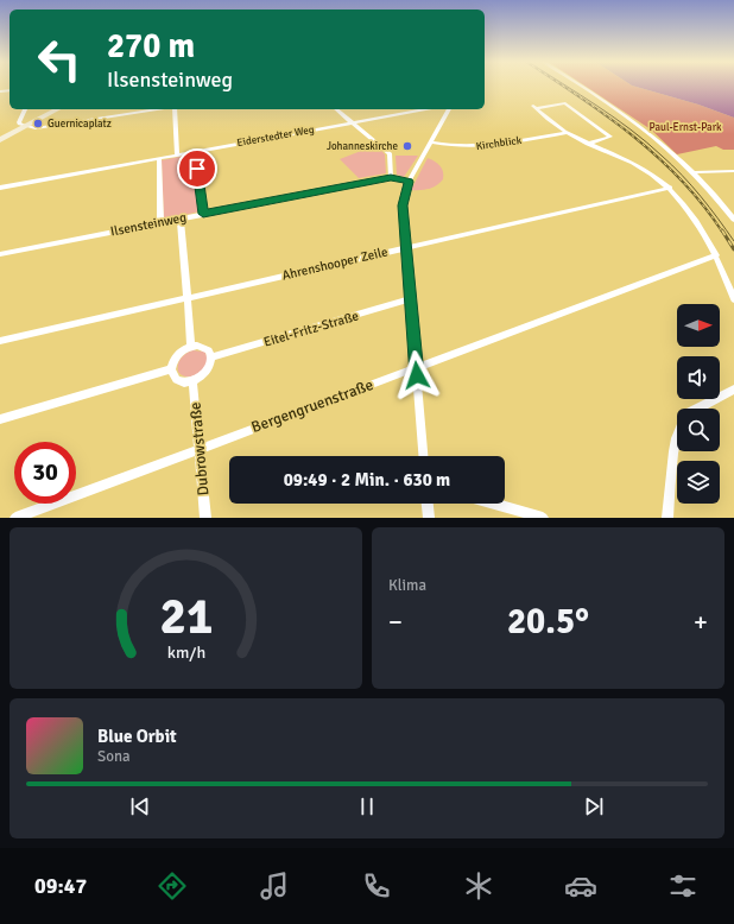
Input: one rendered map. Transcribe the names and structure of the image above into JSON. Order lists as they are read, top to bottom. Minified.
{"streets":{"street":["Eiderstedter Weg","Kirchblick","Ilsensteinweg","Ahrenshooper Zeile","Eitel-Fritz-Straße","Bergengruenstraße","Dubrowstraße"]},"crossings":[["Eitel-Fritz-Straße","Dubrowstraße"],["Bergengruenstraße","Dubrowstraße"]],"parks":["Paul-Ernst-Park"],"places":["Guernicaplatz","Johanneskirche"],"north":"right","page":{"turn":["270 m","Ilsensteinweg"],"limit":"30","trip":"09:49 · 2 Min. · 630 m","tile":"Klima","heat":["−","20.5°","+"],"song":["Blue Orbit","Sona"],"tabs":"09:47","gauge":["21","km/h"]}}
